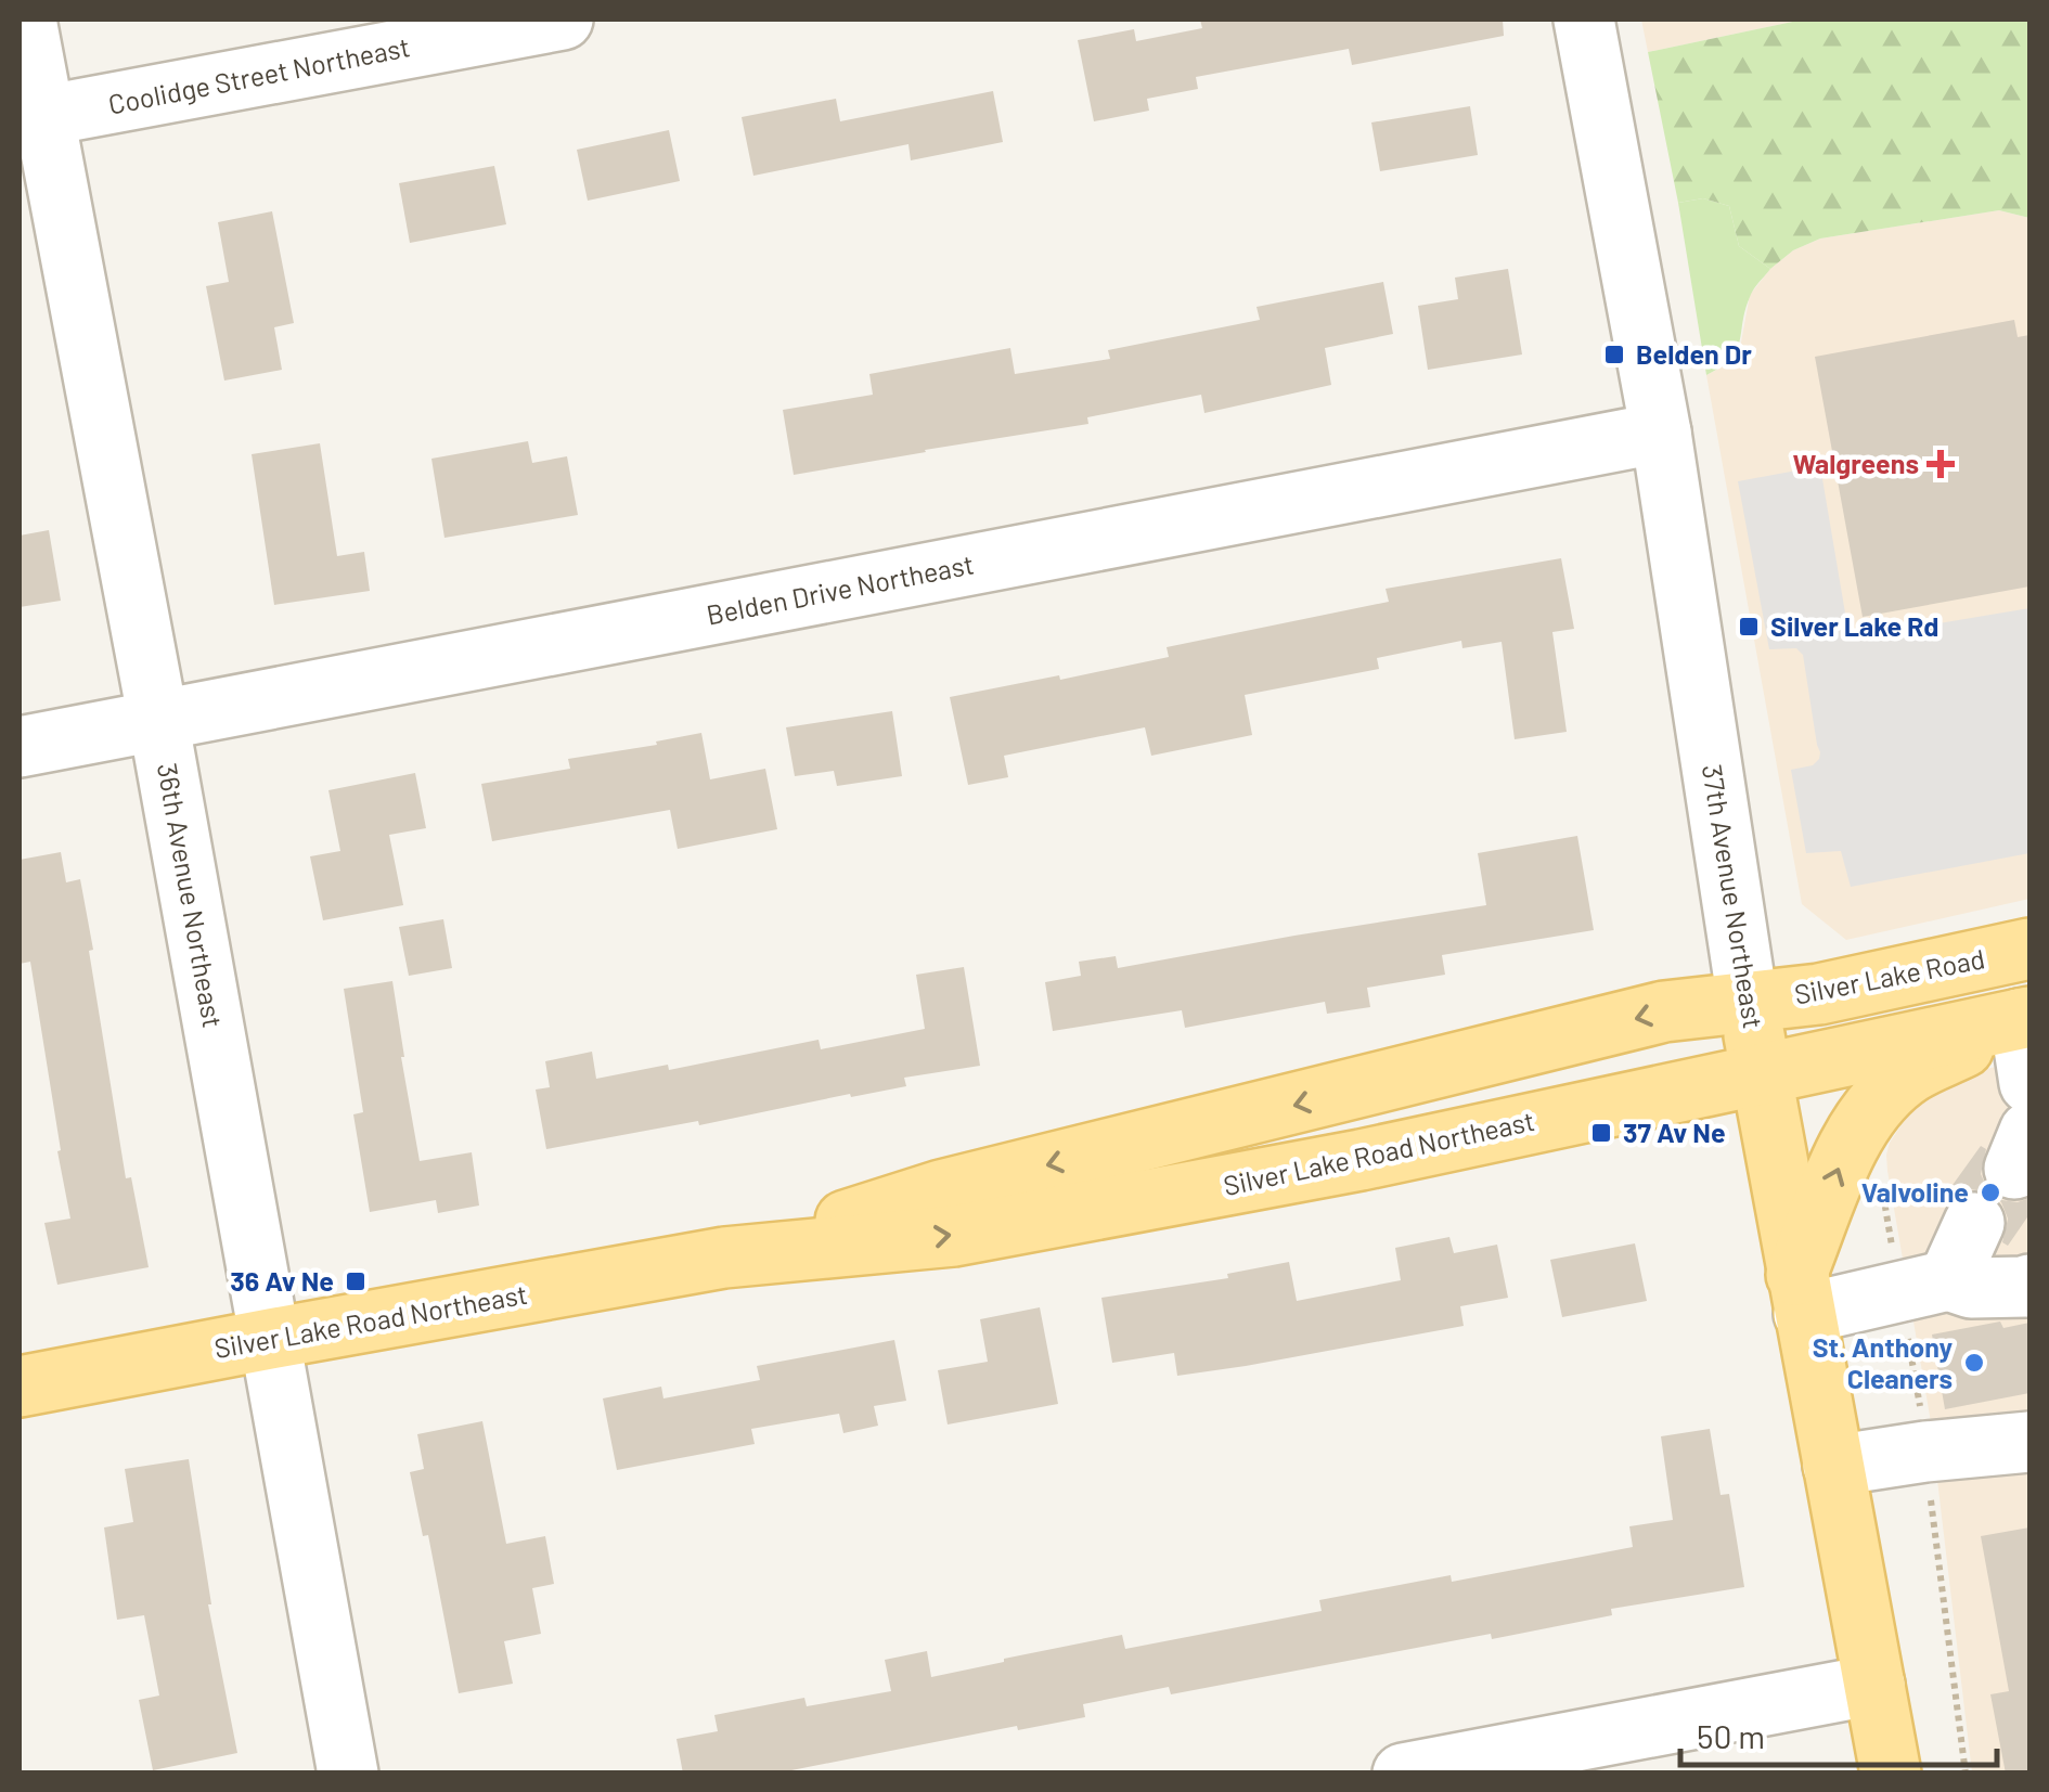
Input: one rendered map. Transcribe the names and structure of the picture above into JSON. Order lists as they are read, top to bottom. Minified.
{"streets":{"main road":["37th Avenue Northeast","Silver Lake Road","Silver Lake Road Northeast"],"street":["Coolidge Street Northeast","Belden Drive Northeast","36th Avenue Northeast"]},"crossings":[["Coolidge Street Northeast","36th Avenue Northeast"],["Belden Drive Northeast","36th Avenue Northeast"],["Belden Drive Northeast","37th Avenue Northeast"],["36th Avenue Northeast","Silver Lake Road Northeast"],["37th Avenue Northeast","Silver Lake Road"],["37th Avenue Northeast","Silver Lake Road Northeast"],["Silver Lake Road","Silver Lake Road Northeast"]],"places":{"transit":["Belden Dr","Silver Lake Rd","37 Av Ne","36 Av Ne"],"health":["Walgreens"],"other":["Valvoline","St. Anthony Cleaners"]},"scale_bar":"50 m"}
